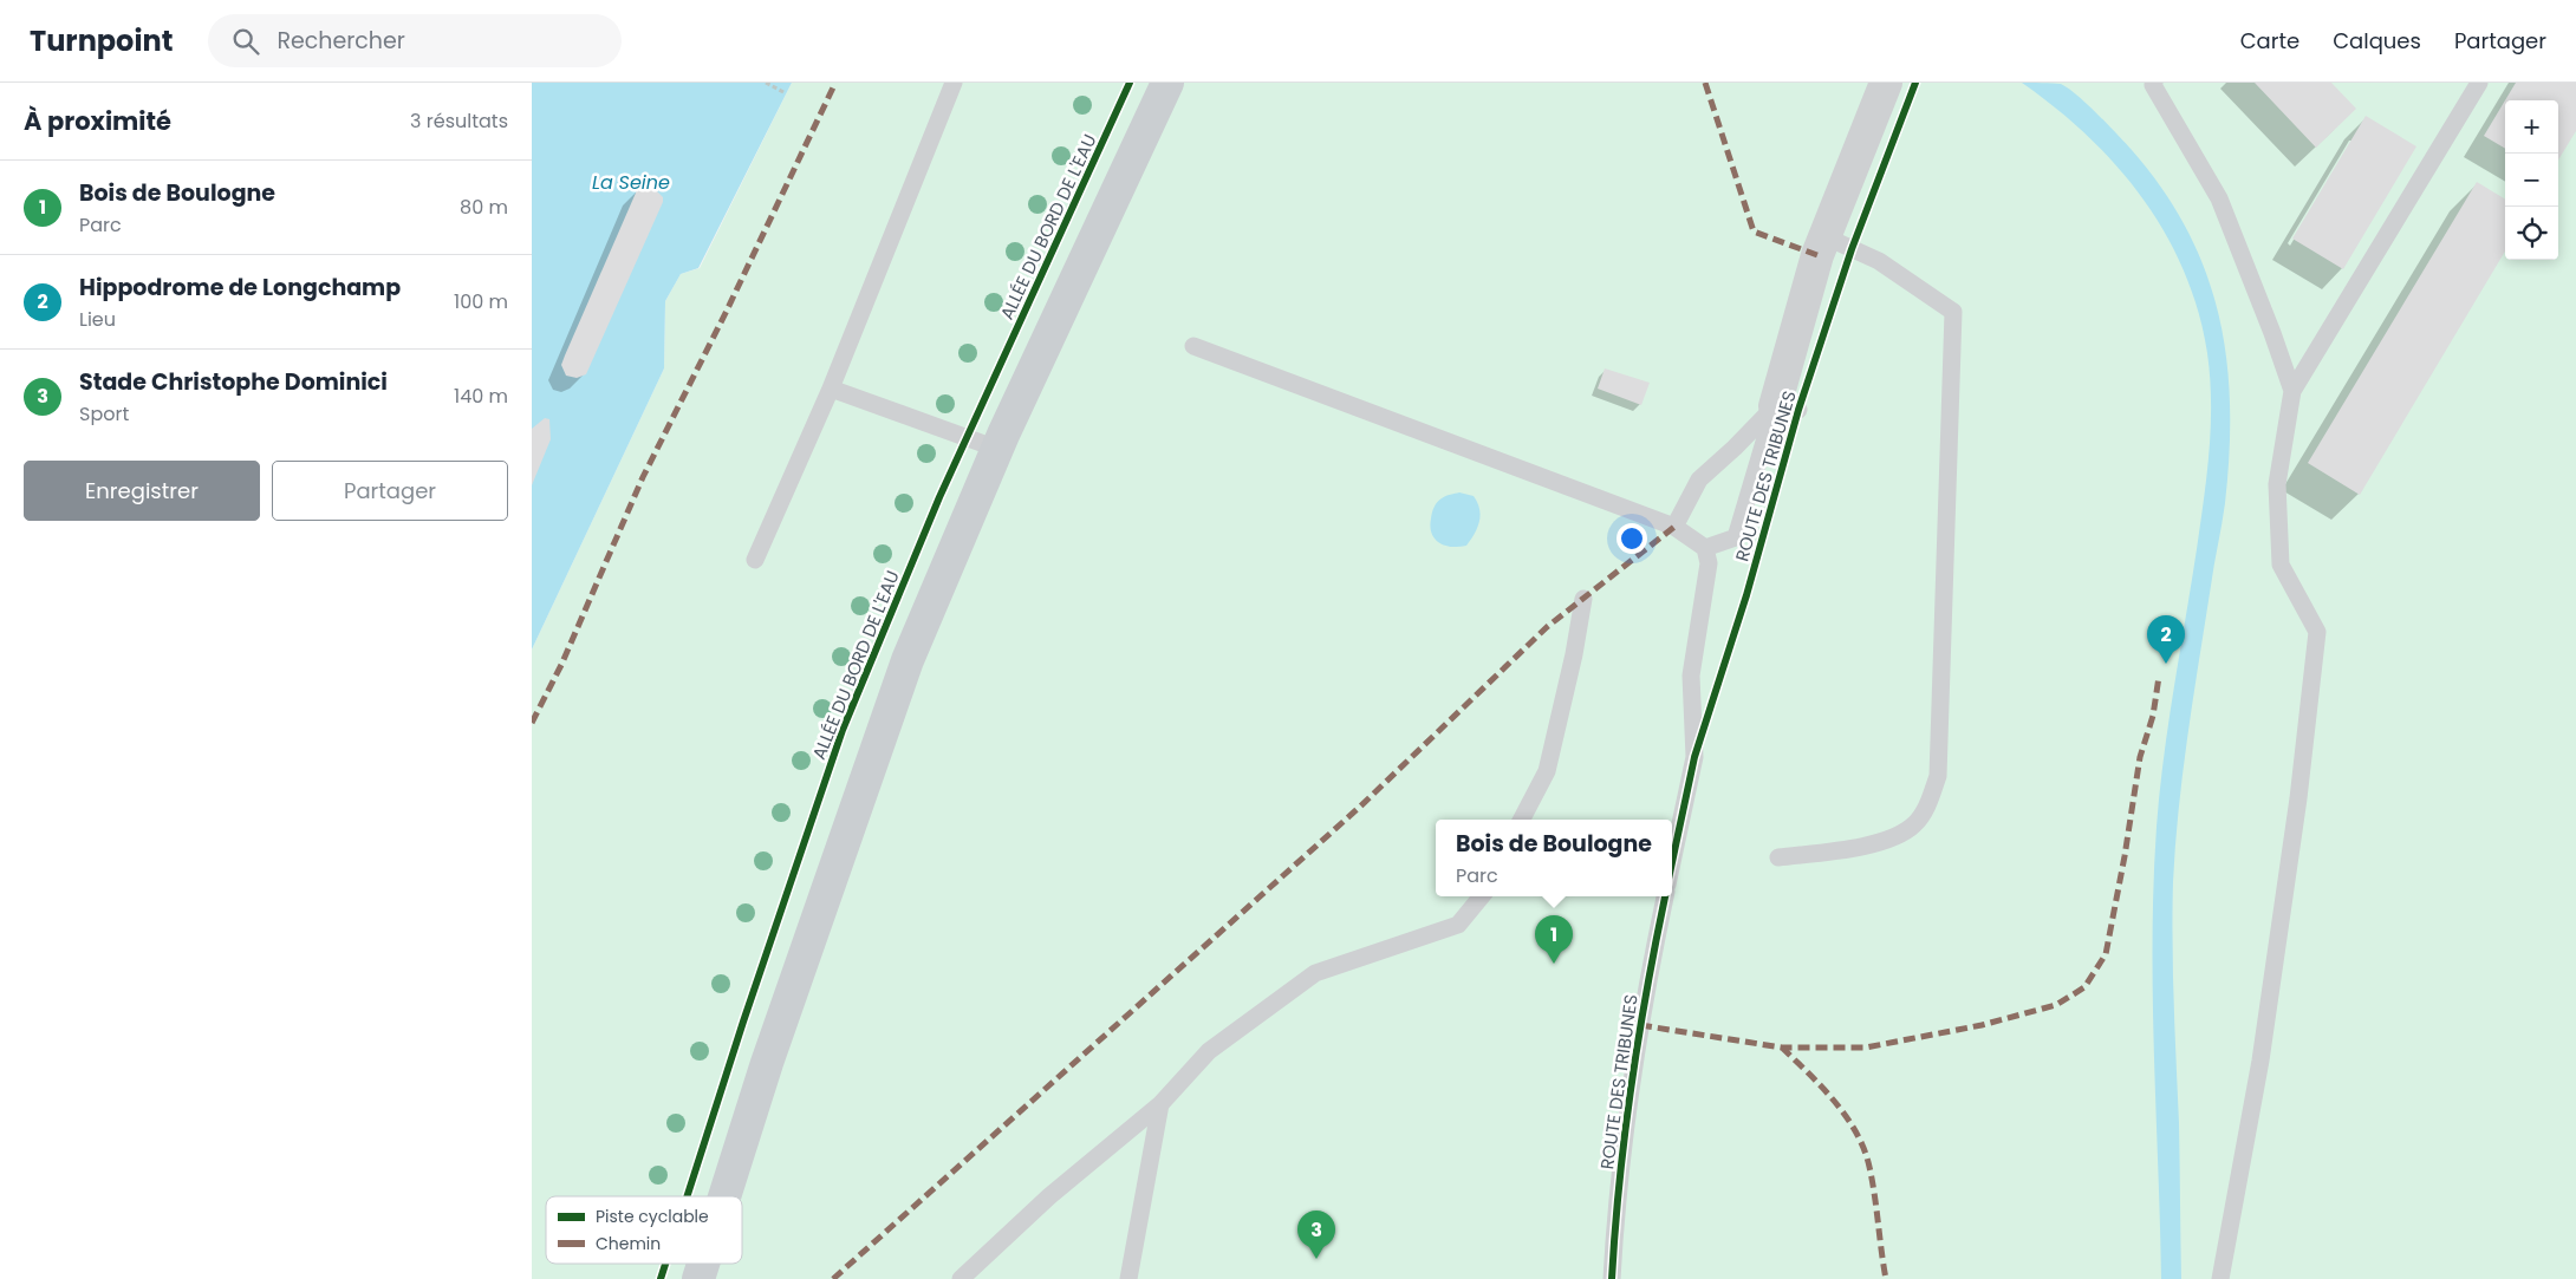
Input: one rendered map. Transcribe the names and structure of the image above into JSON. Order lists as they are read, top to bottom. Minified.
{"streets":{"street":["ROUTE DES TRIBUNES"],"cycle path":["ALLÉE DU BORD DE L'EAU"]},"water":["La Seine"],"legend":["Piste cyclable","Chemin"],"page":{"header":"Turnpoint","search":"Rechercher","nav":["Carte","Calques","Partager"],"heading":["À proximité","3 résultats"],"map_buttons":["+","−"],"list":[{"mark":"1","name":"Bois de Boulogne","note":"Parc","value":"80 m"},{"mark":"2","name":"Hippodrome de Longchamp","note":"Lieu","value":"100 m"},{"mark":"3","name":"Stade Christophe Dominici","note":"Sport","value":"140 m"}],"buttons":["Enregistrer","Partager"],"pins":["2","1","3"],"popup":["Bois de Boulogne","Parc"]}}
